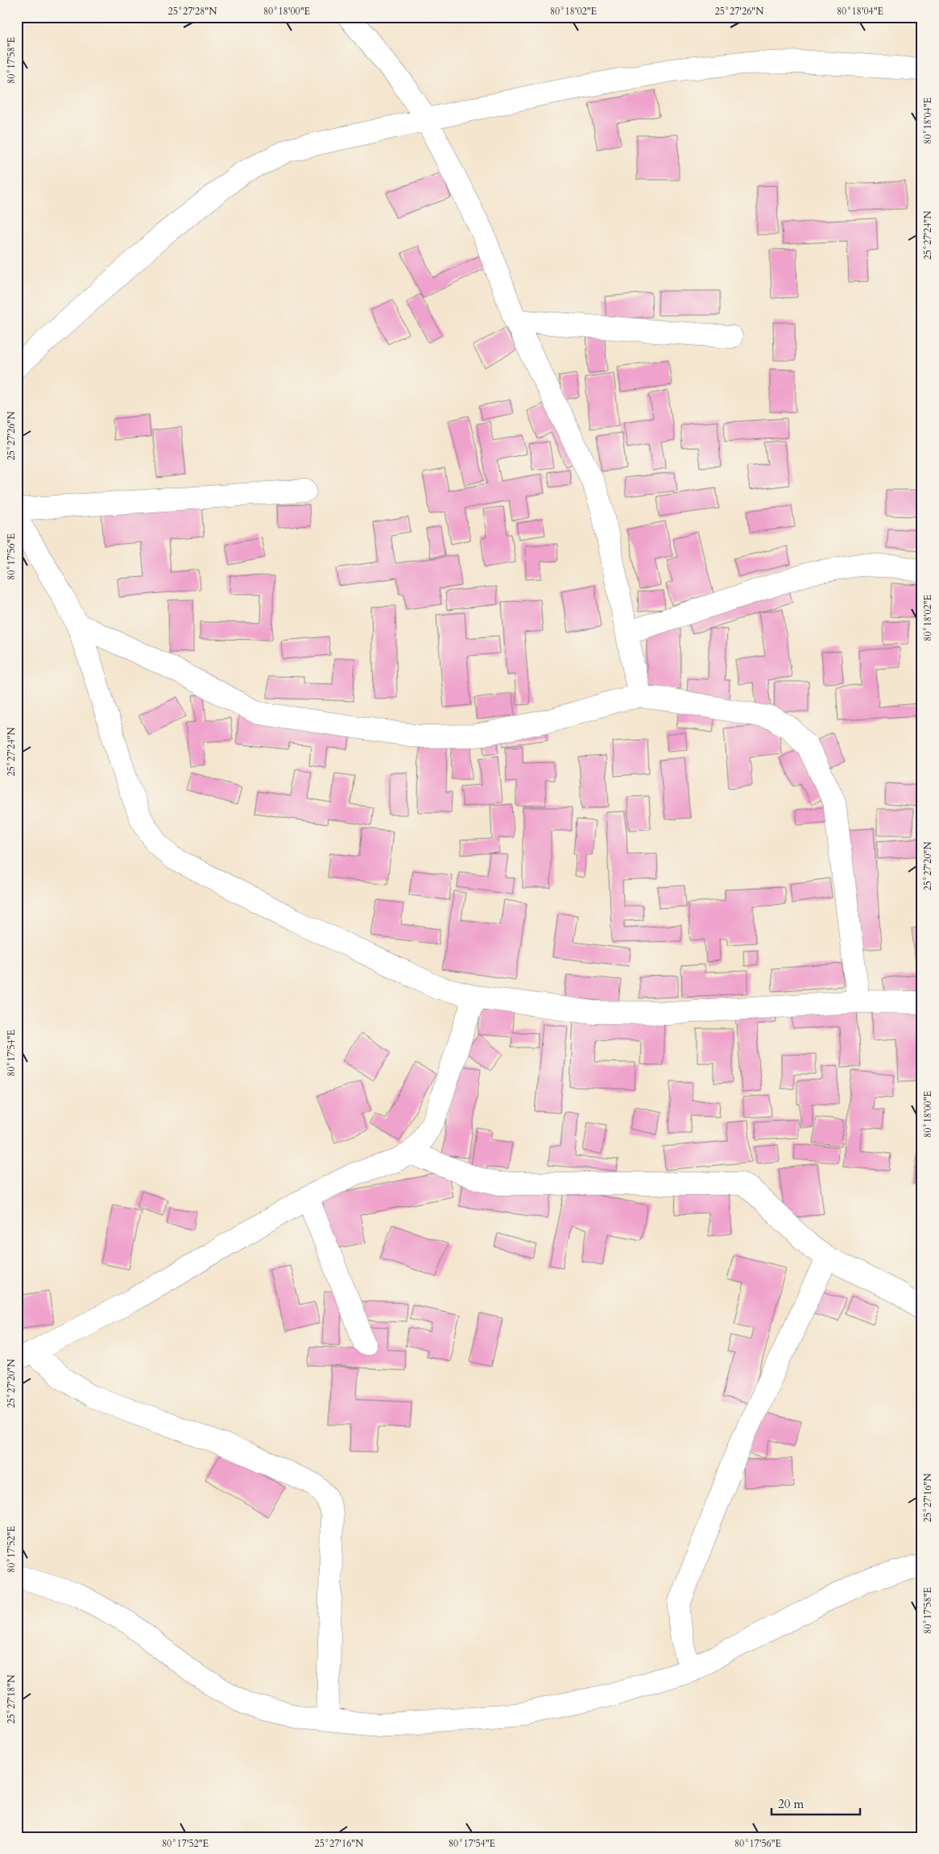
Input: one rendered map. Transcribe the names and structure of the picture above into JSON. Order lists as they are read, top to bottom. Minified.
{"scale_bar":"20 m","coordinates":["25°27'28\"N","80°18'00\"E","80°18'02\"E","25°27'26\"N","80°18'04\"E","80°17'58\"E","25°27'24\"N","80°17'56\"E","25°27'20\"N","80°17'54\"E","25°27'16\"N","80°17'52\"E","25°27'18\"N"]}
